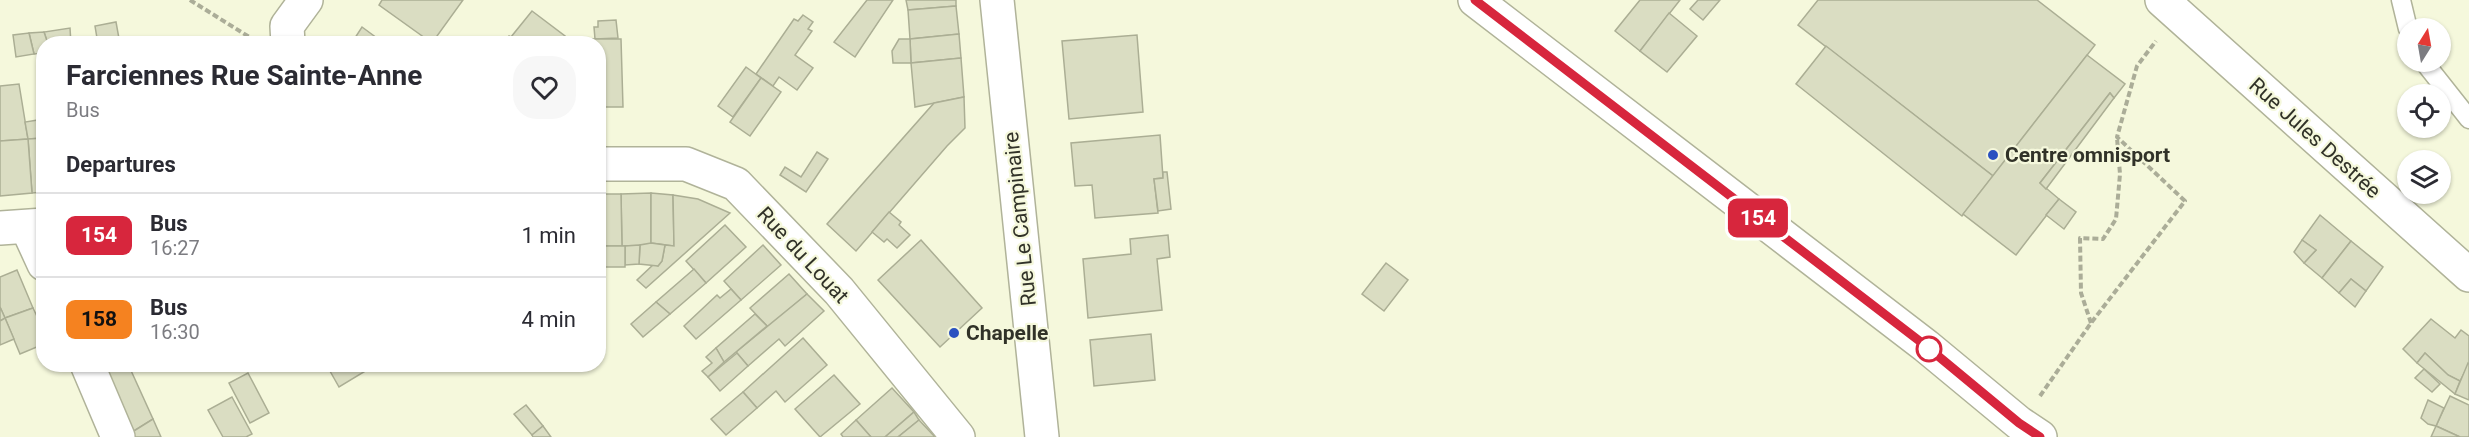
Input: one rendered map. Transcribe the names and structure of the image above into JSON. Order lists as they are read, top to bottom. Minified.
{"streets":{"street":["Rue Jules Destrée","Rue Le Campinaire","Rue du Louat"]},"places":["Centre omnisport","Chapelle"],"lines":["bus line 154"],"north":"top","page":{"on_map":"154","heading":[["Farciennes Rue Sainte-Anne","Bus"],"Departures"],"list":[{"mark":"154","name":"Bus","note":"16:27","value":"1 min"},{"mark":"158","name":"Bus","note":"16:30","value":"4 min"}]}}
